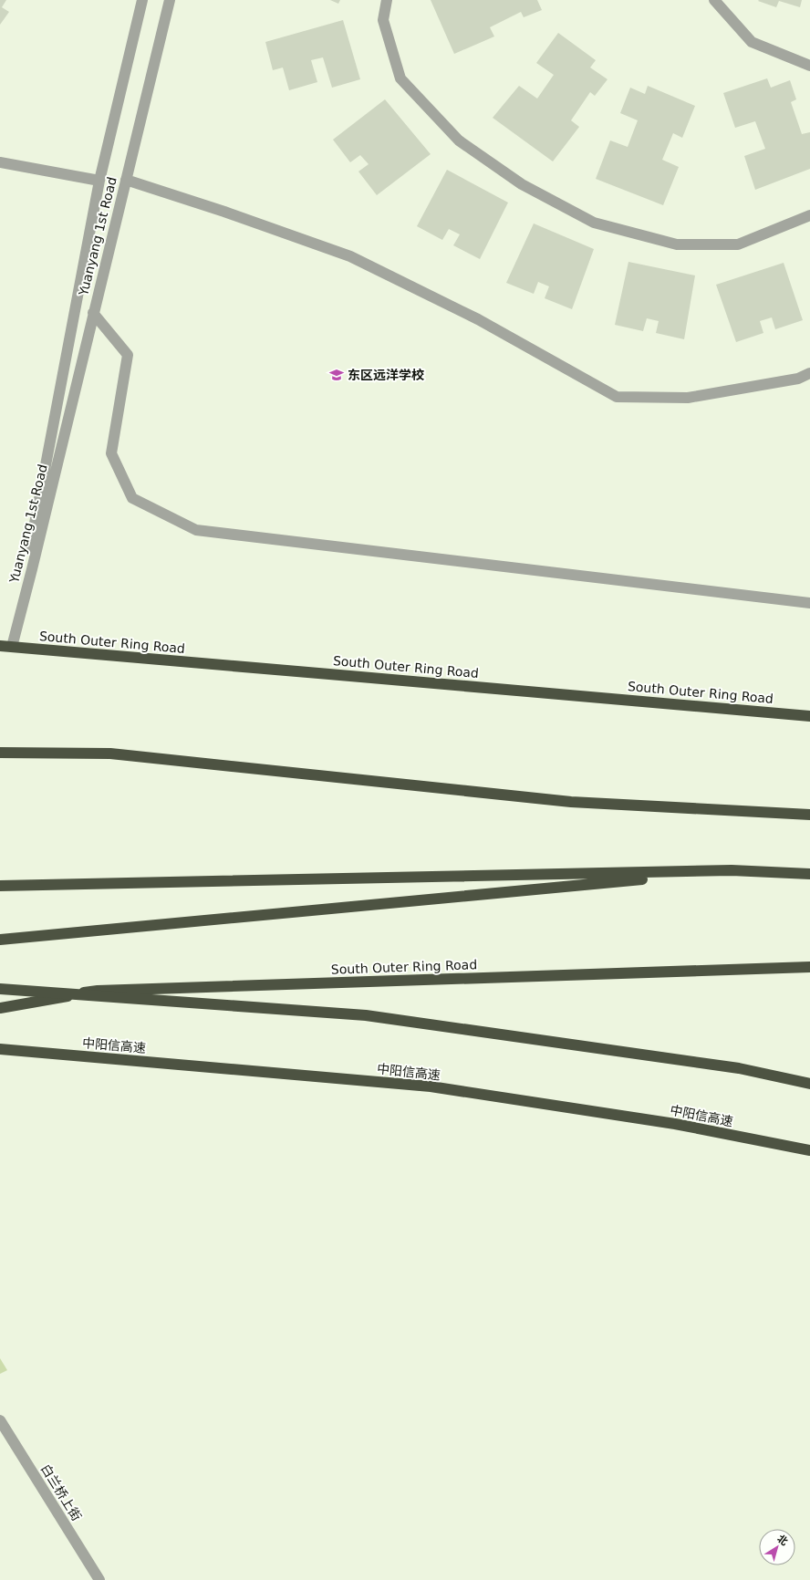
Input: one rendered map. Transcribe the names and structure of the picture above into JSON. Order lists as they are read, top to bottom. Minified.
{"streets":{"highway":["South Outer Ring Road","中阳信高速"],"street":["Yuanyang 1st Road","白兰桥上街"]},"crossings":[["Yuanyang 1st Road","South Outer Ring Road"]],"places":{"school or university":["东区远洋学校"]},"north":"top right"}
